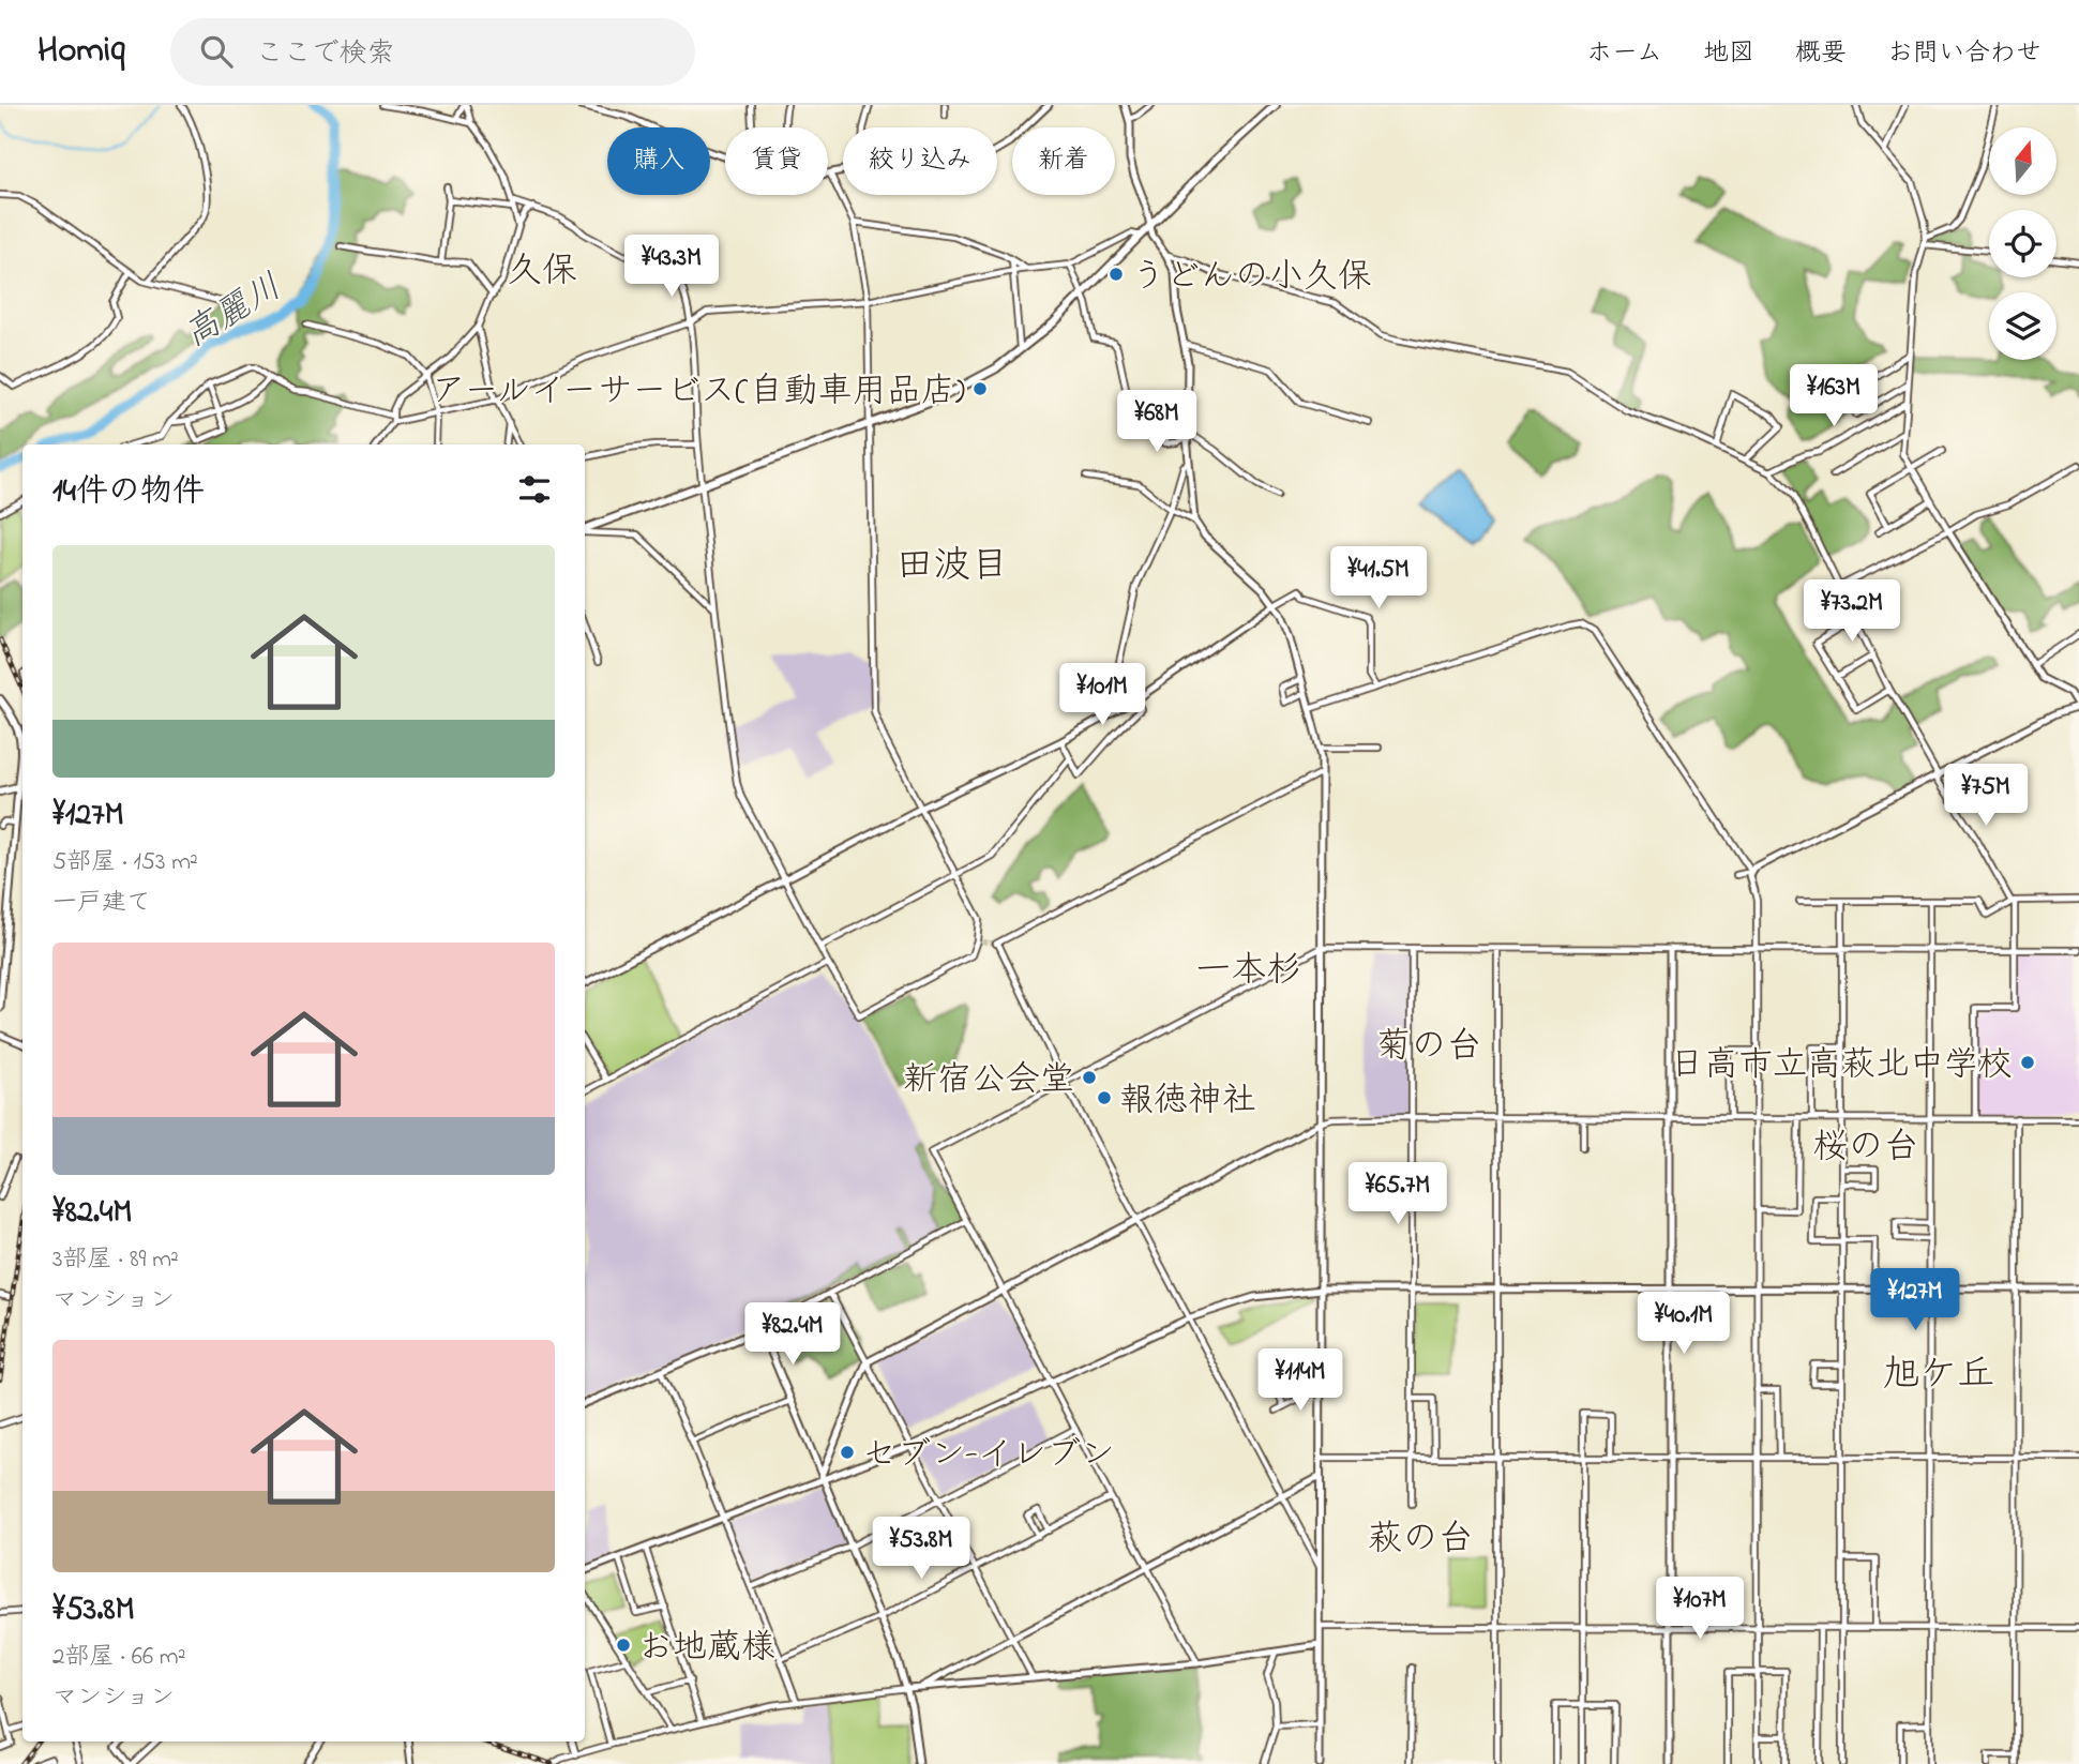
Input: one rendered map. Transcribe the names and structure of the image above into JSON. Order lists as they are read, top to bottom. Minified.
{"districts":["久保","田波目","一本杉","菊の台","桜の台","旭ケ丘","萩の台"],"water":["高麗川"],"places":["うどんの小久保","アールイーサービス(自動車用品店)","日高市立高萩北中学校","新宿公会堂","報徳神社","セブン-イレブン","お地蔵様"],"north":"top","page":{"header":"Homiq","search":"ここで検索","nav":["ホーム","地図","概要","お問い合わせ"],"chip":["購入","賃貸","絞り込み","新着"],"price":["¥43.3M","¥163M","¥68M","¥41.5M","¥73.2M","¥101M","¥75M","¥65.7M","¥127M","¥40.1M","¥82.4M","¥114M","¥53.8M","¥107M"],"heading":"14件の物件","list":[{"name":"¥127M","note":"5部屋 · 153 m² · 一戸建て"},{"name":"¥82.4M","note":"3部屋 · 89 m² · マンション"},{"name":"¥53.8M","note":"2部屋 · 66 m² · マンション"}]}}
